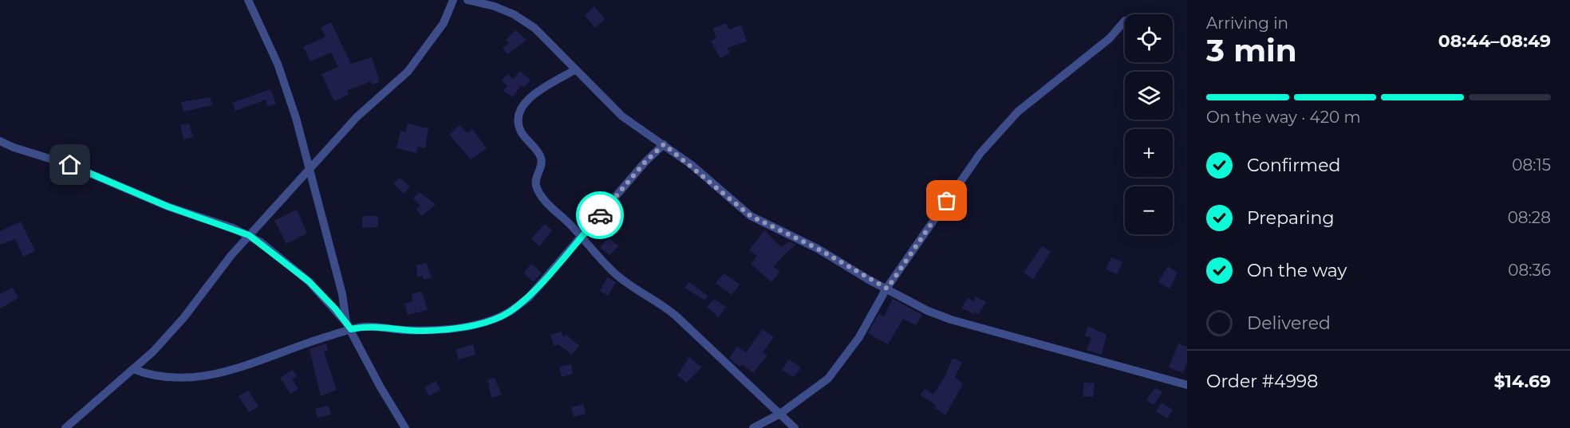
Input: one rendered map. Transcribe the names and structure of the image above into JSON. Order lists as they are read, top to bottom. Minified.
{"page":{"heading":["3 min","Arriving in","08:44–08:49"],"panel":["Order #4998","$14.69"],"map_buttons":["+","−"],"bar":"On the way · 420 m","list":[["Confirmed","08:15"],["Preparing","08:28"],["On the way","08:36"],"Delivered"]}}
